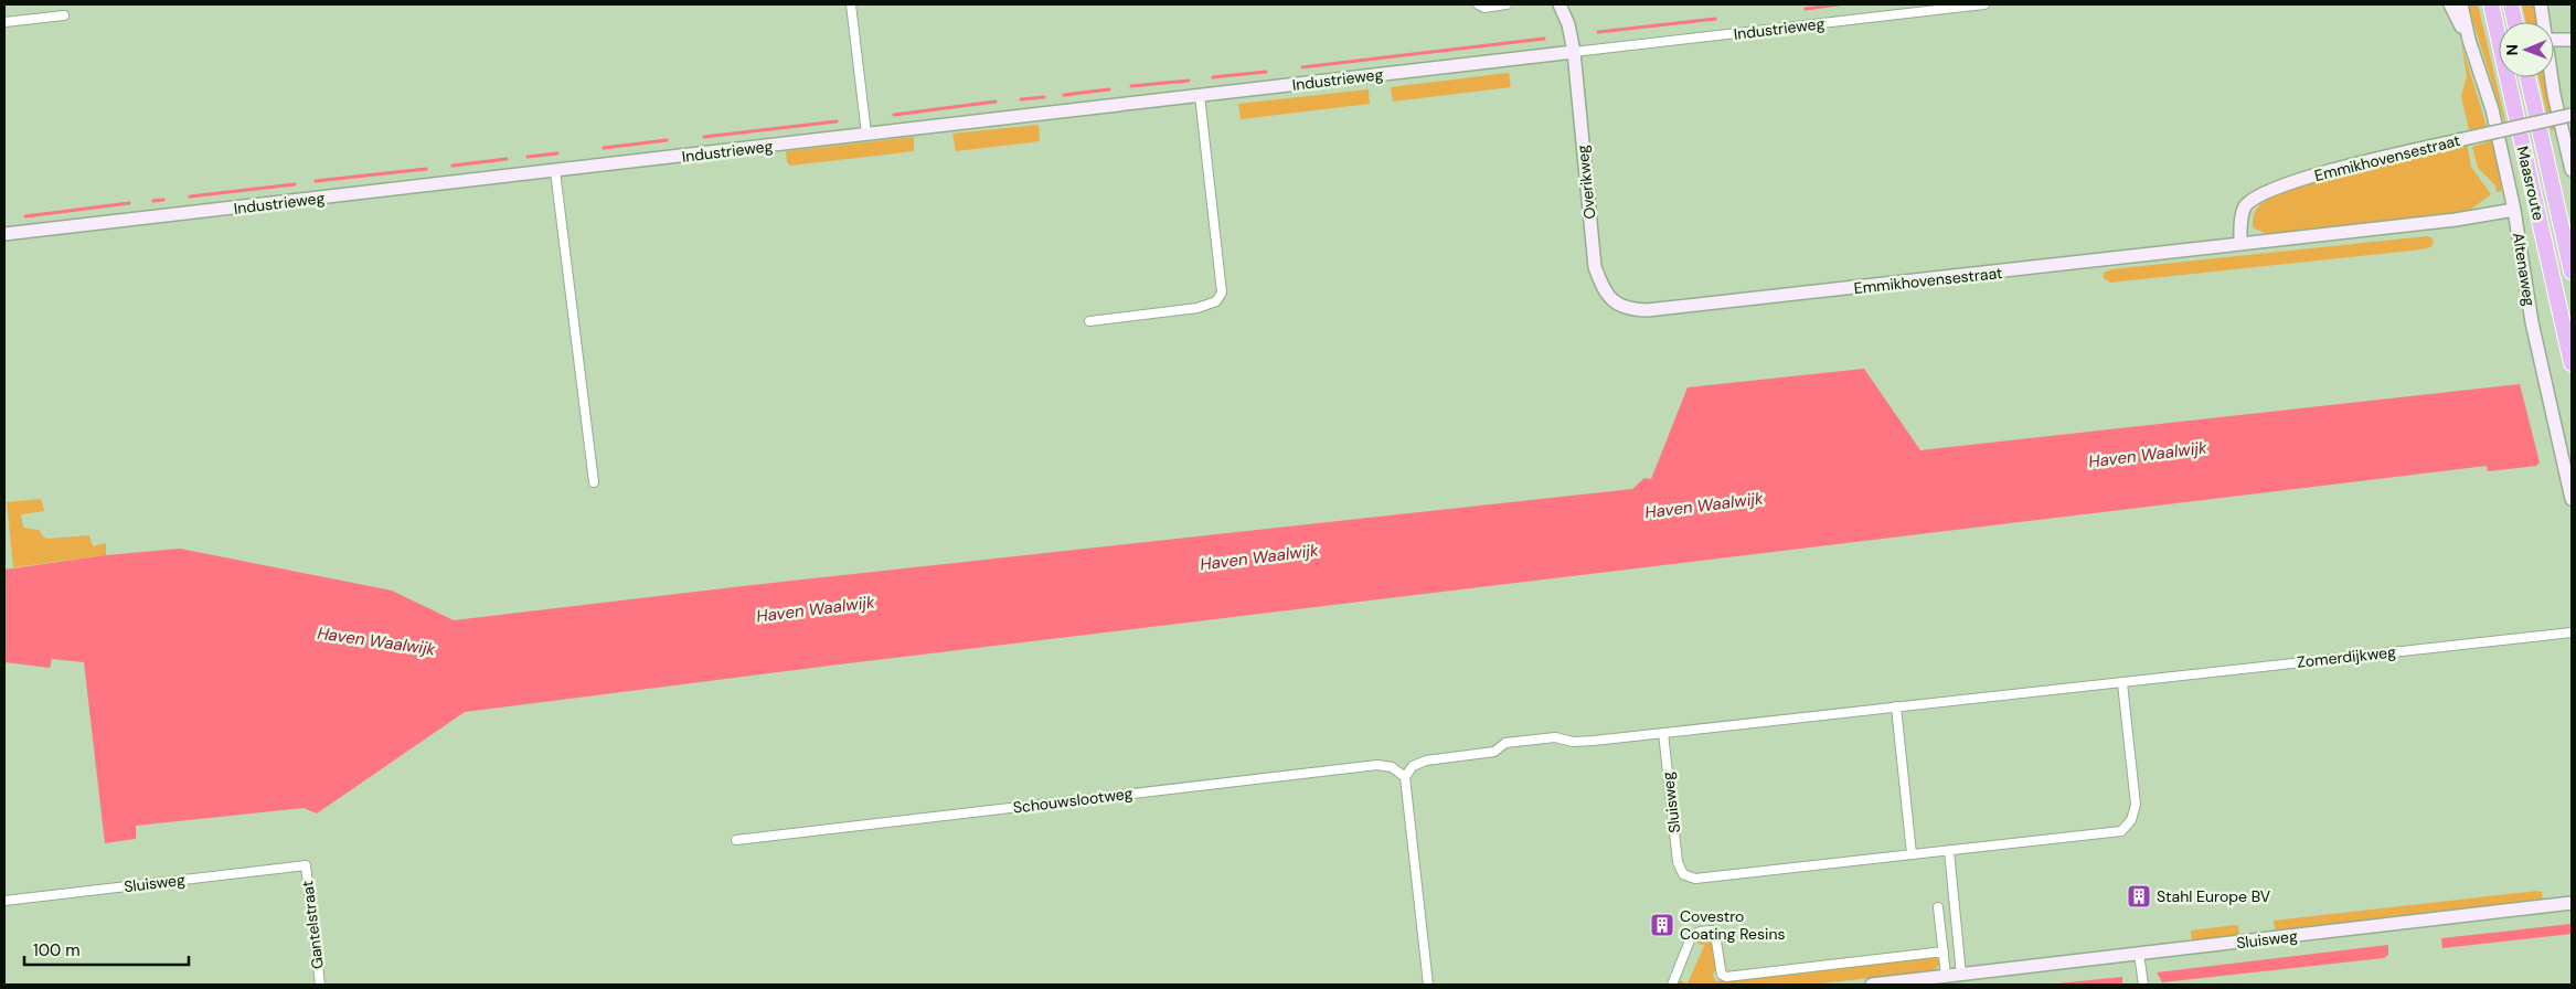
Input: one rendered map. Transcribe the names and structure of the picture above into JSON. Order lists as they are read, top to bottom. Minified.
{"streets":{"highway":["Maasroute"],"street":["Industrieweg","Emmikhovensestraat","Overikweg","Altenaweg","Zomerdijkweg","Schouwslootweg","Sluisweg","Gantelstraat"]},"crossings":[["Industrieweg","Overikweg"],["Emmikhovensestraat","Overikweg"],["Emmikhovensestraat","Altenaweg"],["Zomerdijkweg","Sluisweg"],["Sluisweg","Gantelstraat"]],"water":["Haven Waalwijk"],"places":{"building":["Stahl Europe BV","Covestro Coating Resins"]},"scale_bar":"100 m","north":"left"}
